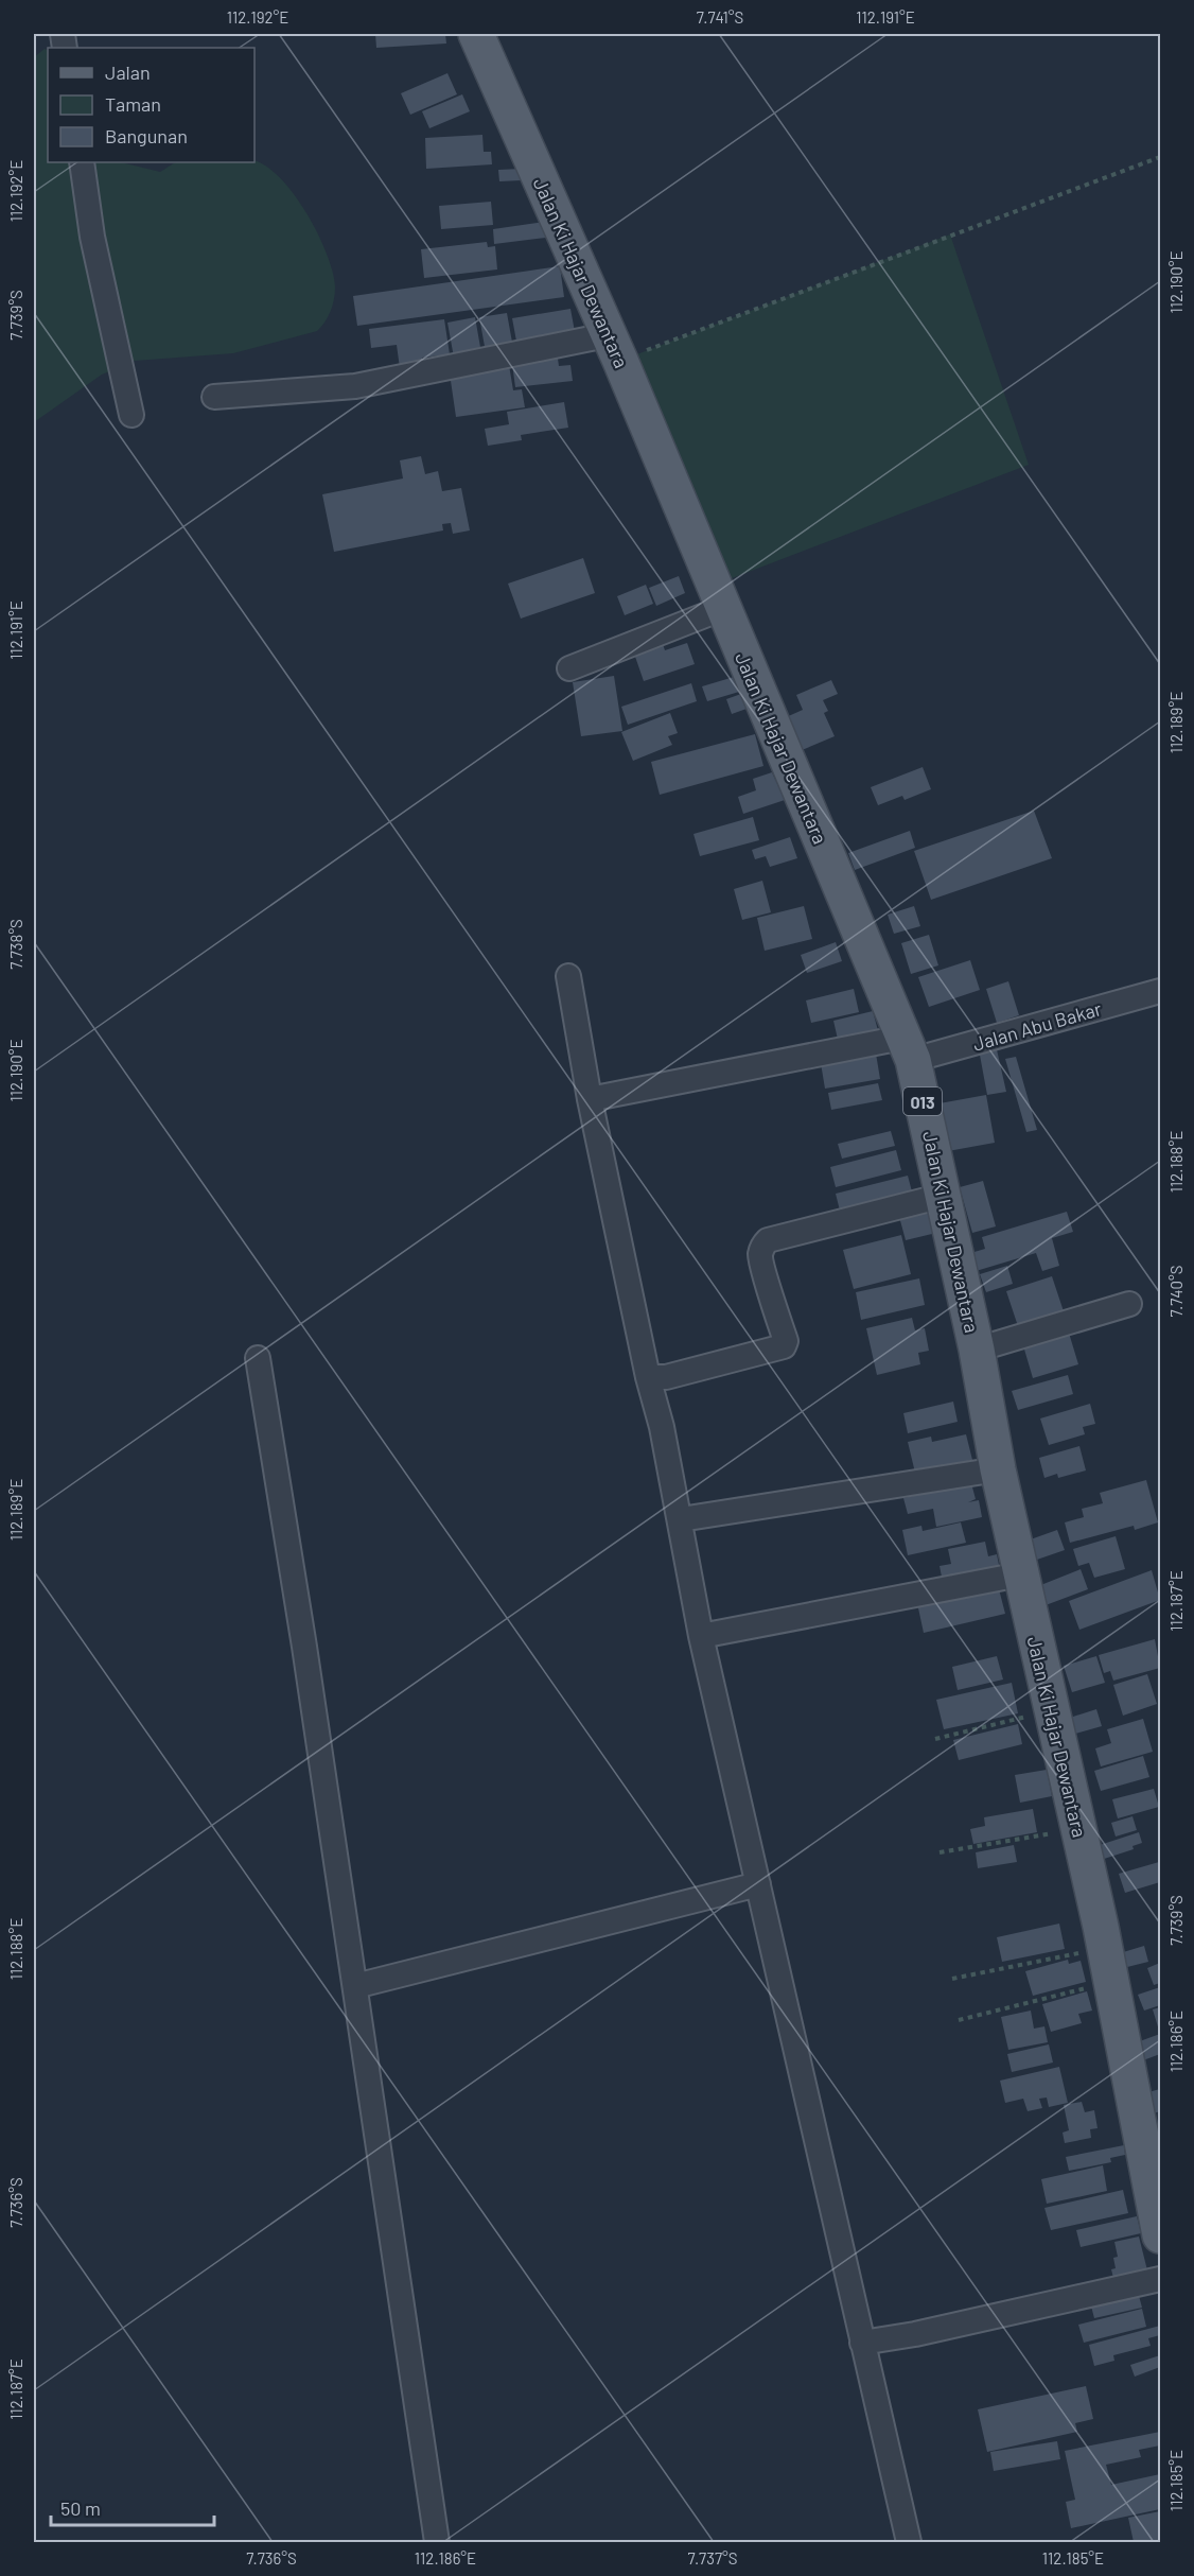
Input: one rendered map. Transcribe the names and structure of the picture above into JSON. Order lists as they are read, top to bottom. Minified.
{"streets":{"main road":["Jalan Ki Hajar Dewantara","013"],"street":["Jalan Abu Bakar"]},"crossings":[["Jalan Ki Hajar Dewantara","Jalan Abu Bakar"]],"legend":["Jalan","Taman","Bangunan"],"scale_bar":"50 m","coordinates":["112.192°E","7.741°S","112.191°E","112.190°E","7.739°S","112.189°E","7.738°S","112.188°E","7.740°S","112.187°E","112.186°E","7.736°S","112.185°E","7.737°S"]}
